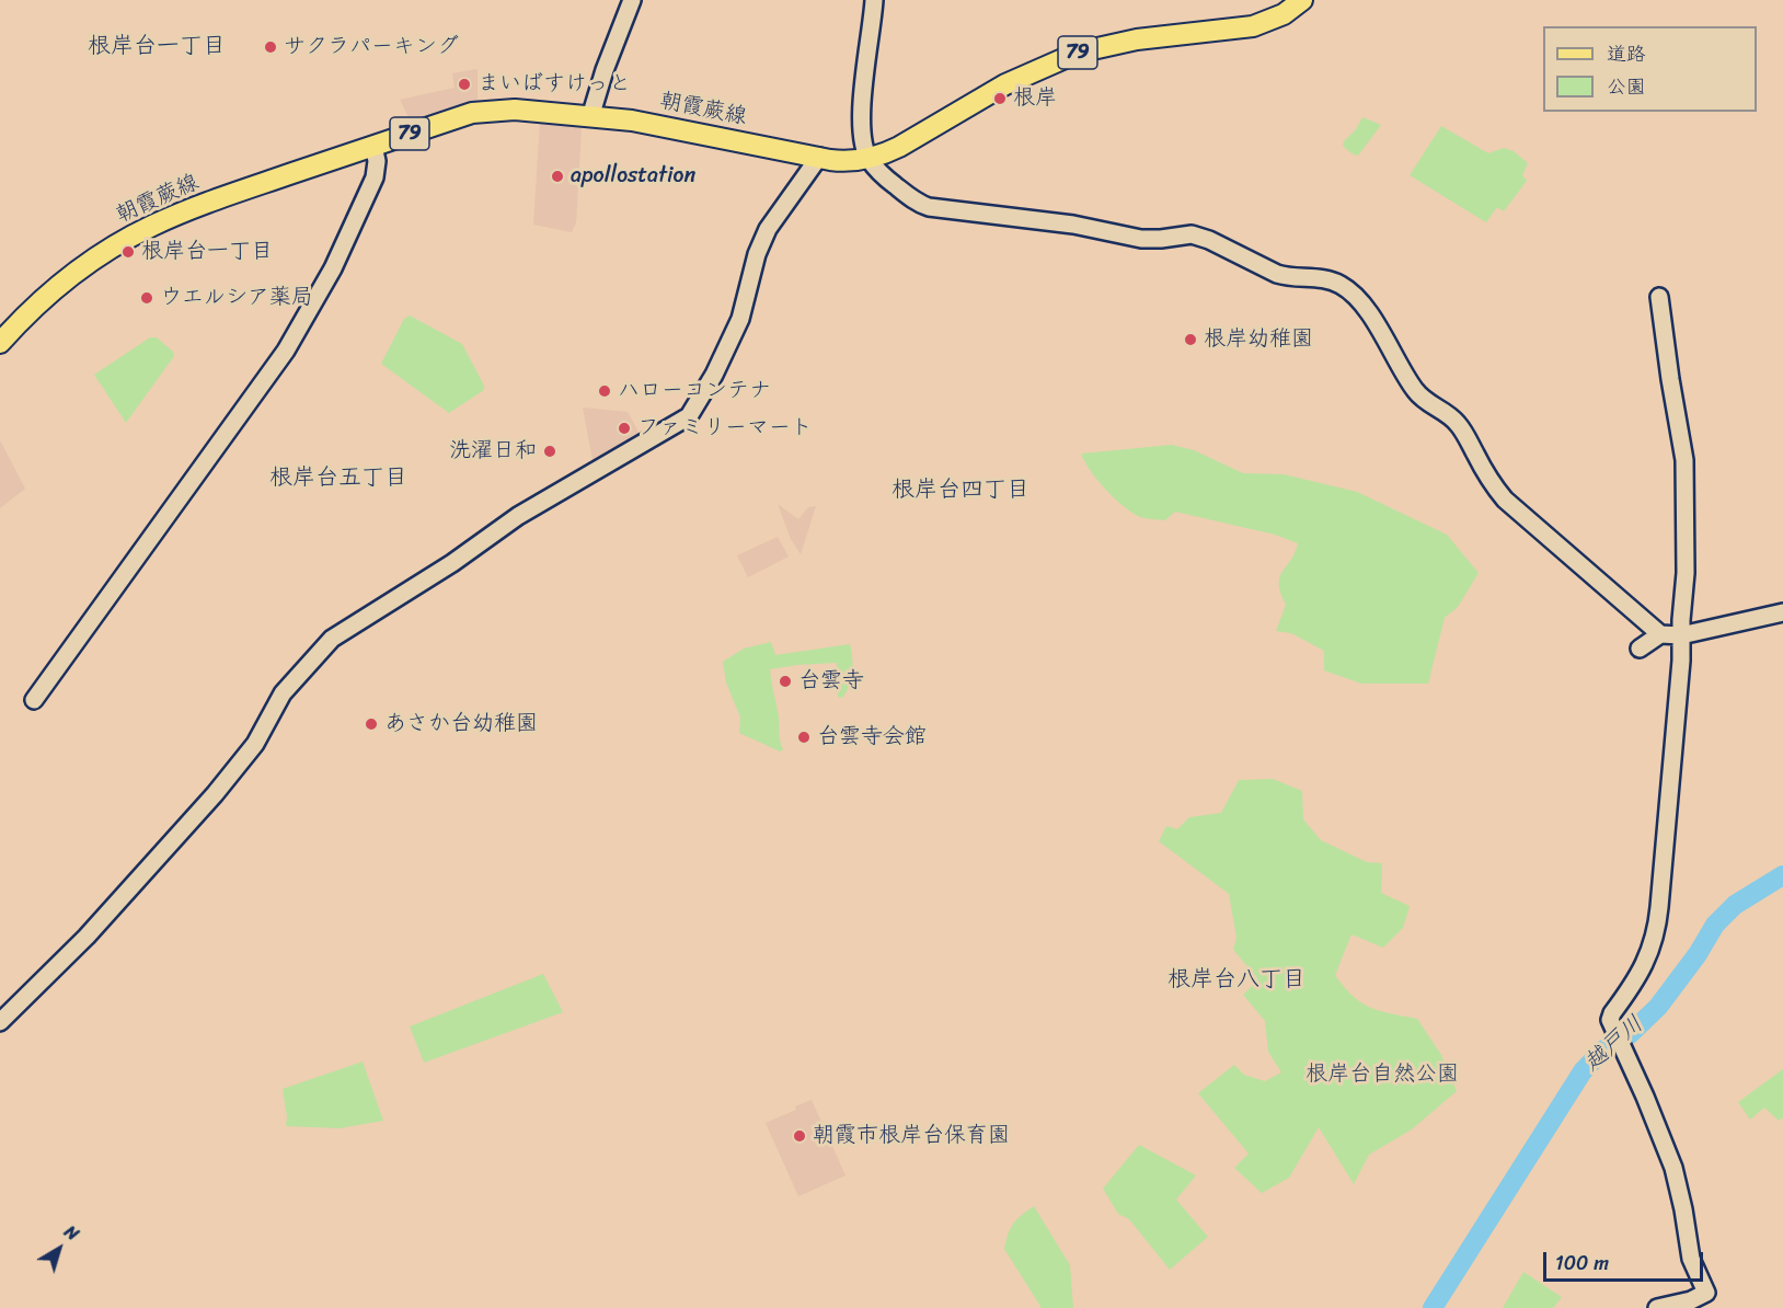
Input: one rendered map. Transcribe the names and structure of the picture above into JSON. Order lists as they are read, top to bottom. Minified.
{"streets":{"main road":["79","朝霞蕨線"]},"districts":["根岸台一丁目","根岸台五丁目","根岸台四丁目","根岸台八丁目"],"water":["越戸川"],"parks":["根岸台自然公園"],"places":["サクラパーキング","まいばすけっと","根岸","apollostation","根岸台一丁目","ウエルシア薬局","根岸幼稚園","ハローコンテナ","ファミリーマート","洗濯日和","台雲寺","あさか台幼稚園","台雲寺会館","朝霞市根岸台保育園"],"legend":["道路","公園"],"scale_bar":"100 m","north":"top right"}
